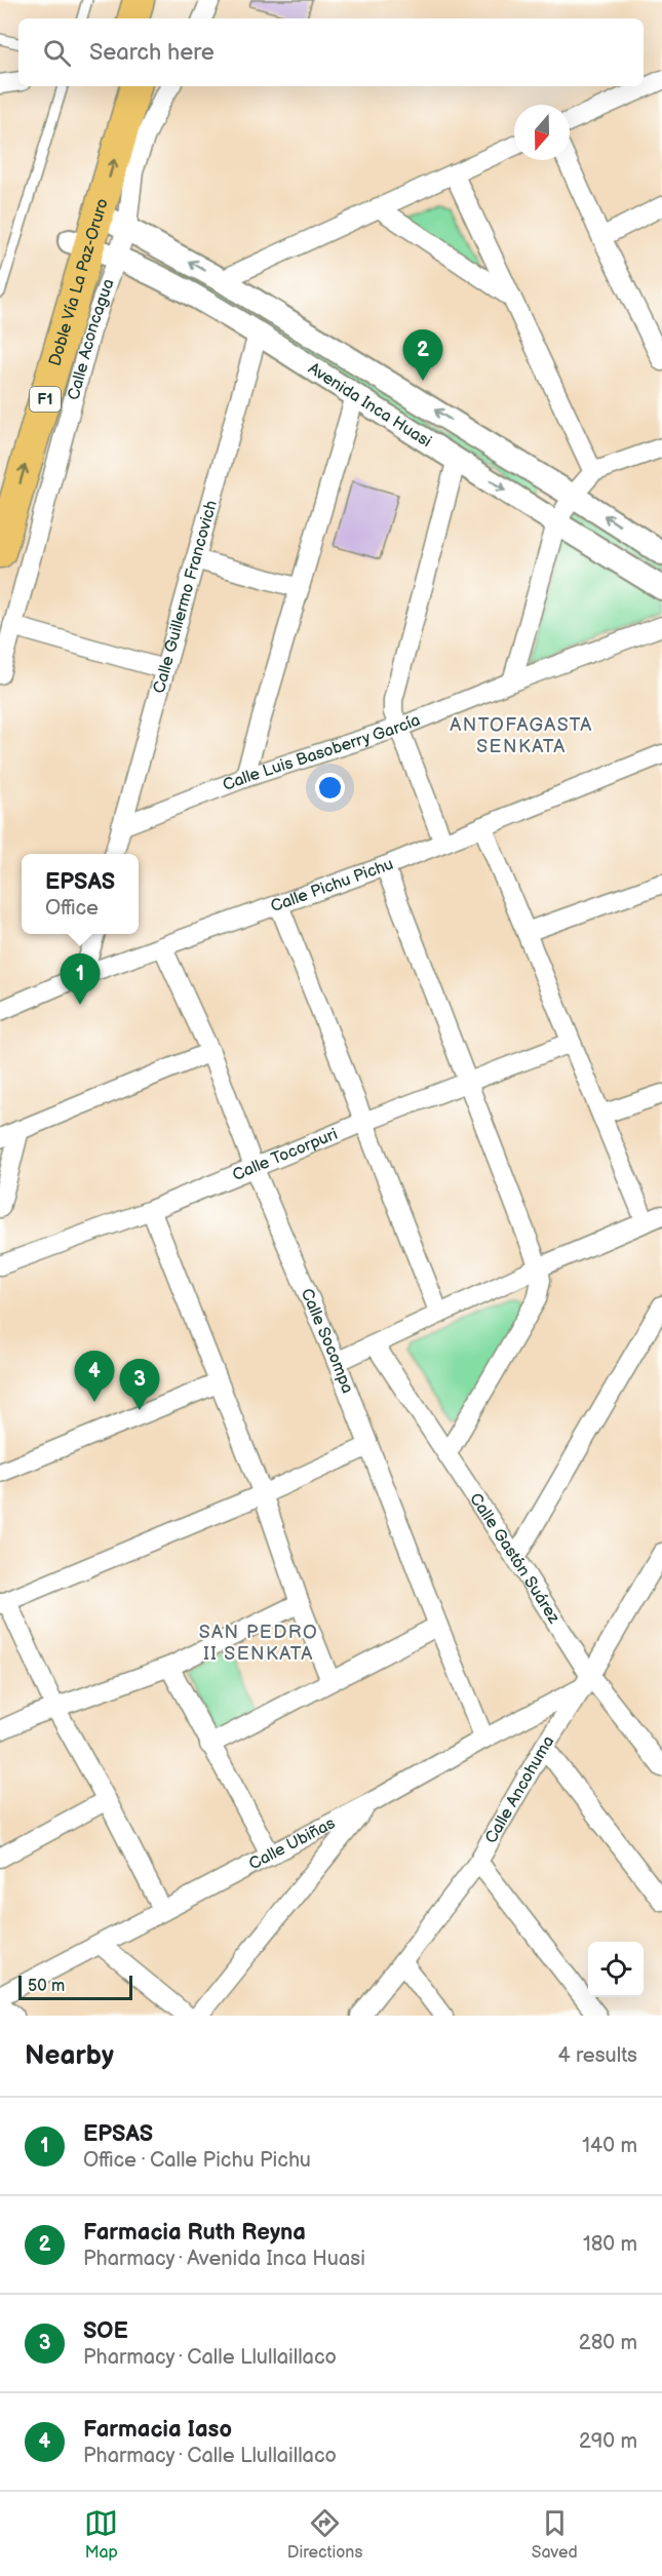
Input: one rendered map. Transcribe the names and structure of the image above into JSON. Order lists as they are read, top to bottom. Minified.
{"streets":{"highway":["Doble Vía La Paz-Oruro","F1"],"street":["Calle Aconcagua","Avenida Inca Huasi","Calle Guillermo Francovich","Calle Luis Basoberry García","Calle Pichu Pichu","Calle Tocorpuri","Calle Socompa","Calle Gastón Suárez","Calle Ancohuma","Calle Ubiñas"]},"crossings":[["Doble Vía La Paz-Oruro","Calle Aconcagua"],["Doble Vía La Paz-Oruro","Avenida Inca Huasi"],["Calle Aconcagua","Avenida Inca Huasi"],["Avenida Inca Huasi","Calle Guillermo Francovich"],["Calle Guillermo Francovich","Calle Luis Basoberry García"],["Calle Pichu Pichu","Calle Socompa"],["Calle Tocorpuri","Calle Socompa"],["Calle Socompa","Calle Ubiñas"],["Calle Gastón Suárez","Calle Ancohuma"],["Calle Gastón Suárez","Calle Ubiñas"],["Calle Ancohuma","Calle Ubiñas"]],"districts":["ANTOFAGASTA SENKATA","SAN PEDRO II SENKATA"],"scale_bar":"50 m","north":"bottom","page":{"search":"Search here","pins":["2","1","4","3"],"popup":["EPSAS","Office"],"scale":"50 m","heading":["Nearby","4 results"],"list":[{"mark":"1","name":"EPSAS","note":"Office · Calle Pichu Pichu","value":"140 m"},{"mark":"2","name":"Farmacia Ruth Reyna","note":"Pharmacy · Avenida Inca Huasi","value":"180 m"},{"mark":"3","name":"SOE","note":"Pharmacy · Calle Llullaillaco","value":"280 m"},{"mark":"4","name":"Farmacia Iaso","note":"Pharmacy · Calle Llullaillaco","value":"290 m"}],"nav":["Map","Directions","Saved"]}}
